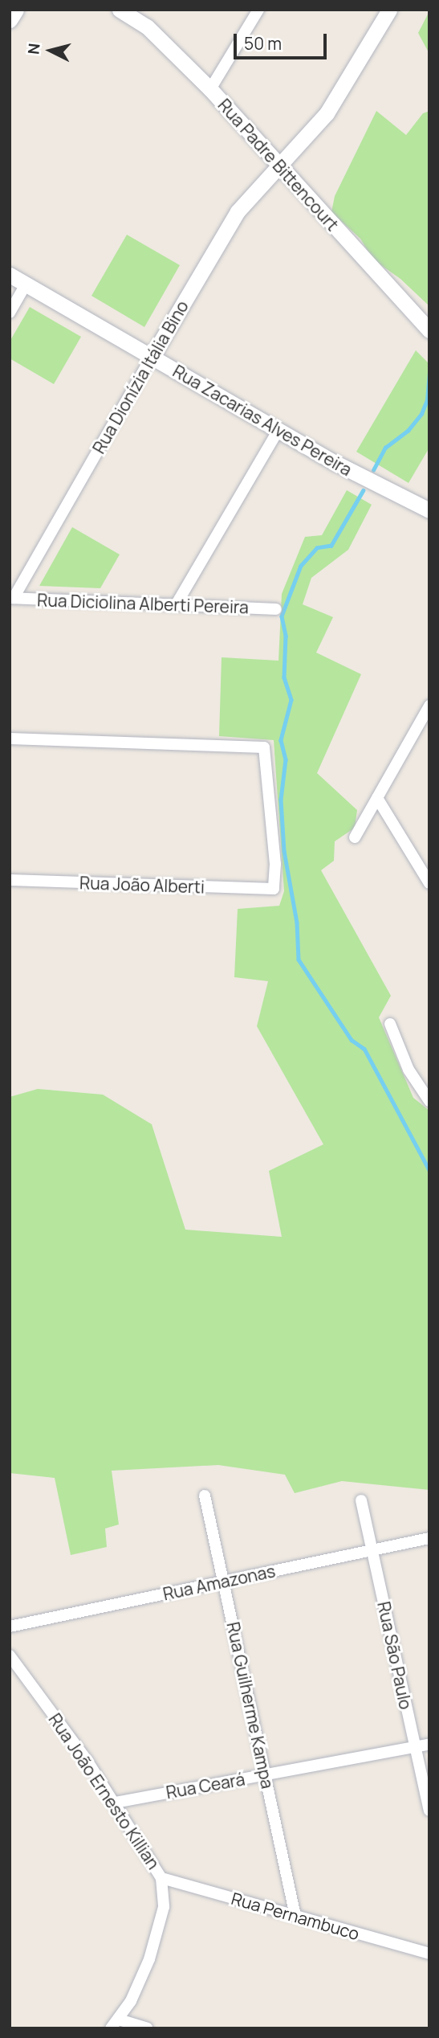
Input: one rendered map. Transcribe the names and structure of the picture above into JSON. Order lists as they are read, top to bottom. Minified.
{"streets":{"main road":["Rua Padre Bittencourt","Rua Dionízia Itália Bino","Rua Zacarias Alves Pereira"],"street":["Rua Diciolina Alberti Pereira","Rua João Alberti","Rua Amazonas","Rua São Paulo","Rua Guilherme Kampa","Rua Ceará","Rua João Ernesto Killian","Rua Pernambuco"]},"crossings":[["Rua Padre Bittencourt","Rua Dionízia Itália Bino"],["Rua Dionízia Itália Bino","Rua Zacarias Alves Pereira"],["Rua Dionízia Itália Bino","Rua Diciolina Alberti Pereira"],["Rua Amazonas","Rua São Paulo"],["Rua Amazonas","Rua Guilherme Kampa"],["Rua São Paulo","Rua Ceará"],["Rua Guilherme Kampa","Rua Ceará"],["Rua Guilherme Kampa","Rua Pernambuco"],["Rua Ceará","Rua João Ernesto Killian"],["Rua João Ernesto Killian","Rua Pernambuco"]],"scale_bar":"50 m","north":"left"}
